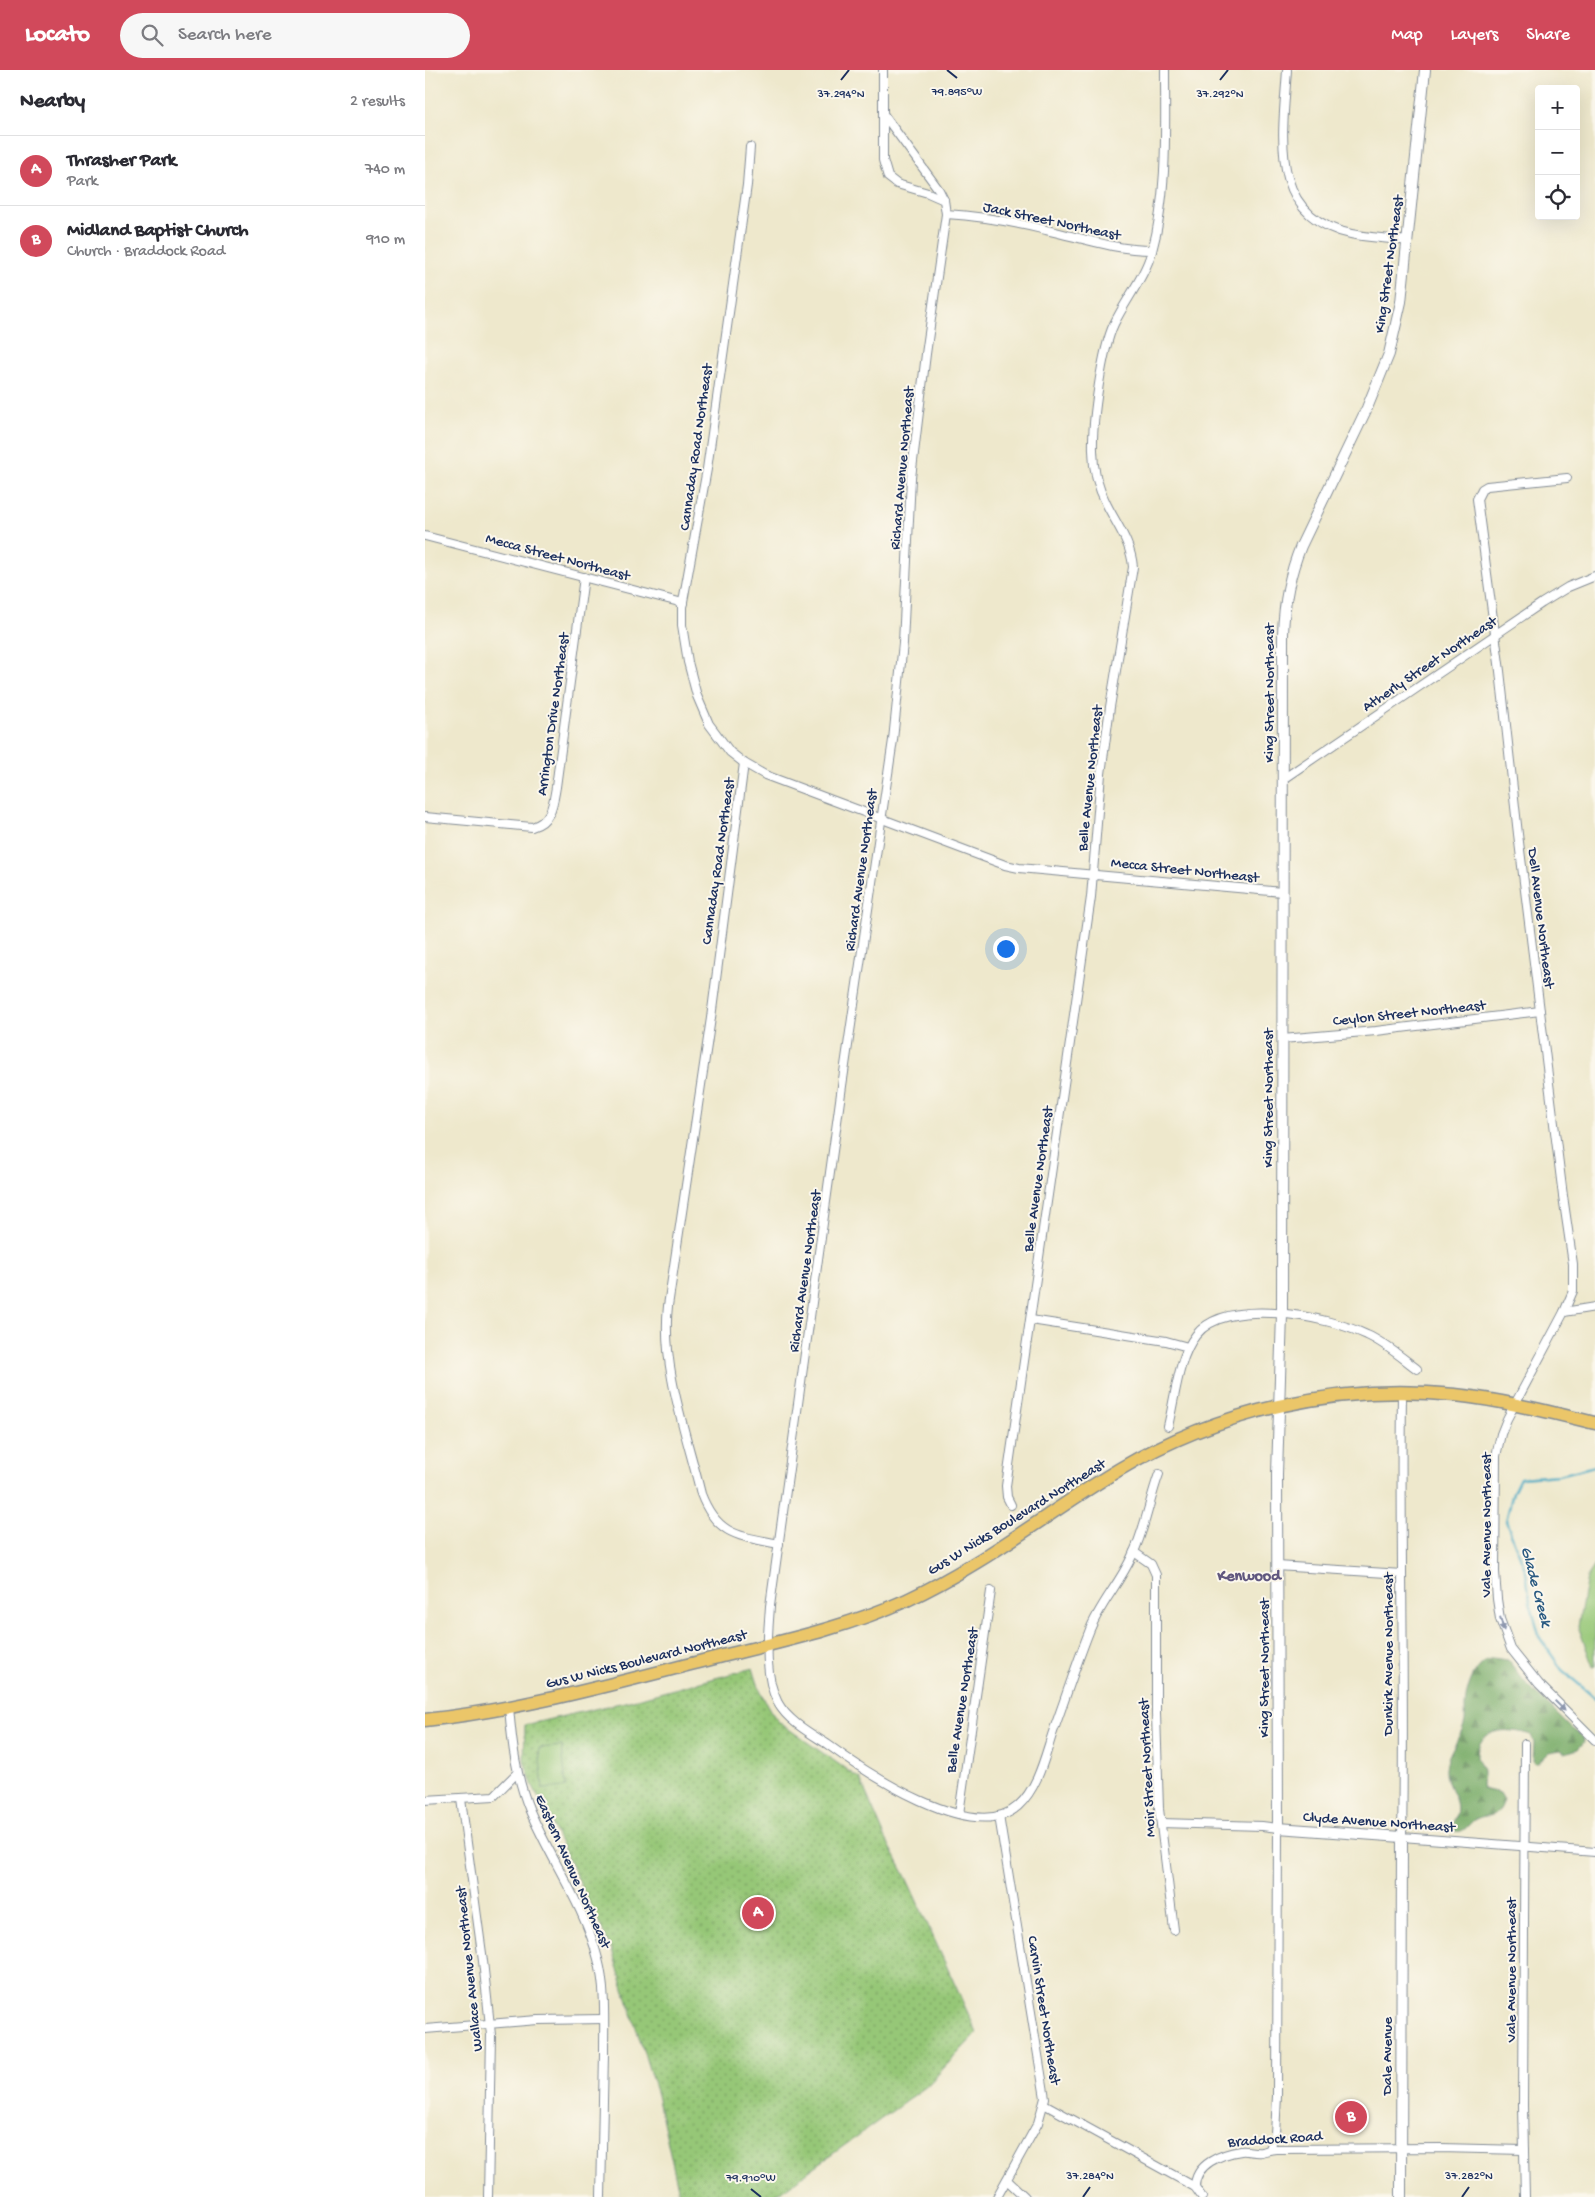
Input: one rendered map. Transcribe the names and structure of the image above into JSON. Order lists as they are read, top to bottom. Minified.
{"streets":{"main road":["Gus W Nicks Boulevard Northeast"],"street":["Jack Street Northeast","King Street Northeast","Cannaday Road Northeast","Richard Avenue Northeast","Mecca Street Northeast","Atherly Street Northeast","Arrington Drive Northeast","Belle Avenue Northeast","Dell Avenue Northeast","Ceylon Street Northeast","Vale Avenue Northeast","Dunkirk Avenue Northeast","Moir Street Northeast","Clyde Avenue Northeast","Eastern Avenue Northeast","Wallace Avenue Northeast","Carvin Street Northeast","Dale Avenue","Braddock Road"]},"crossings":[["Jack Street Northeast","Richard Avenue Northeast"],["Jack Street Northeast","Belle Avenue Northeast"],["King Street Northeast","Mecca Street Northeast"],["King Street Northeast","Atherly Street Northeast"],["King Street Northeast","Ceylon Street Northeast"],["King Street Northeast","Gus W Nicks Boulevard Northeast"],["King Street Northeast","Clyde Avenue Northeast"],["King Street Northeast","Braddock Road"],["Cannaday Road Northeast","Richard Avenue Northeast"],["Cannaday Road Northeast","Mecca Street Northeast"],["Richard Avenue Northeast","Mecca Street Northeast"],["Richard Avenue Northeast","Belle Avenue Northeast"],["Richard Avenue Northeast","Gus W Nicks Boulevard Northeast"],["Richard Avenue Northeast","Carvin Street Northeast"],["Mecca Street Northeast","Arrington Drive Northeast"],["Mecca Street Northeast","Belle Avenue Northeast"],["Atherly Street Northeast","Dell Avenue Northeast"],["Dell Avenue Northeast","Ceylon Street Northeast"],["Dell Avenue Northeast","Gus W Nicks Boulevard Northeast"],["Dell Avenue Northeast","Vale Avenue Northeast"],["Gus W Nicks Boulevard Northeast","Vale Avenue Northeast"],["Gus W Nicks Boulevard Northeast","Dunkirk Avenue Northeast"],["Gus W Nicks Boulevard Northeast","Eastern Avenue Northeast"],["Vale Avenue Northeast","Clyde Avenue Northeast"],["Vale Avenue Northeast","Braddock Road"],["Dunkirk Avenue Northeast","Clyde Avenue Northeast"],["Dunkirk Avenue Northeast","Dale Avenue"],["Moir Street Northeast","Clyde Avenue Northeast"],["Dale Avenue","Braddock Road"]],"one_way":["Vale Avenue Northeast"],"districts":["Kenwood"],"water":["Glade Creek"],"page":{"header":"Locato","search":"Search here","nav":["Map","Layers","Share"],"heading":["Nearby","2 results"],"map_buttons":["+","−"],"list":[{"mark":"A","name":"Thrasher Park","note":"Park","value":"740 m"},{"mark":"B","name":"Midland Baptist Church","note":"Church · Braddock Road","value":"910 m"}],"pins":["A","B"]},"coordinates":["79.895°W","37.294°N","37.292°N","37.284°N","37.282°N","79.910°W"]}
